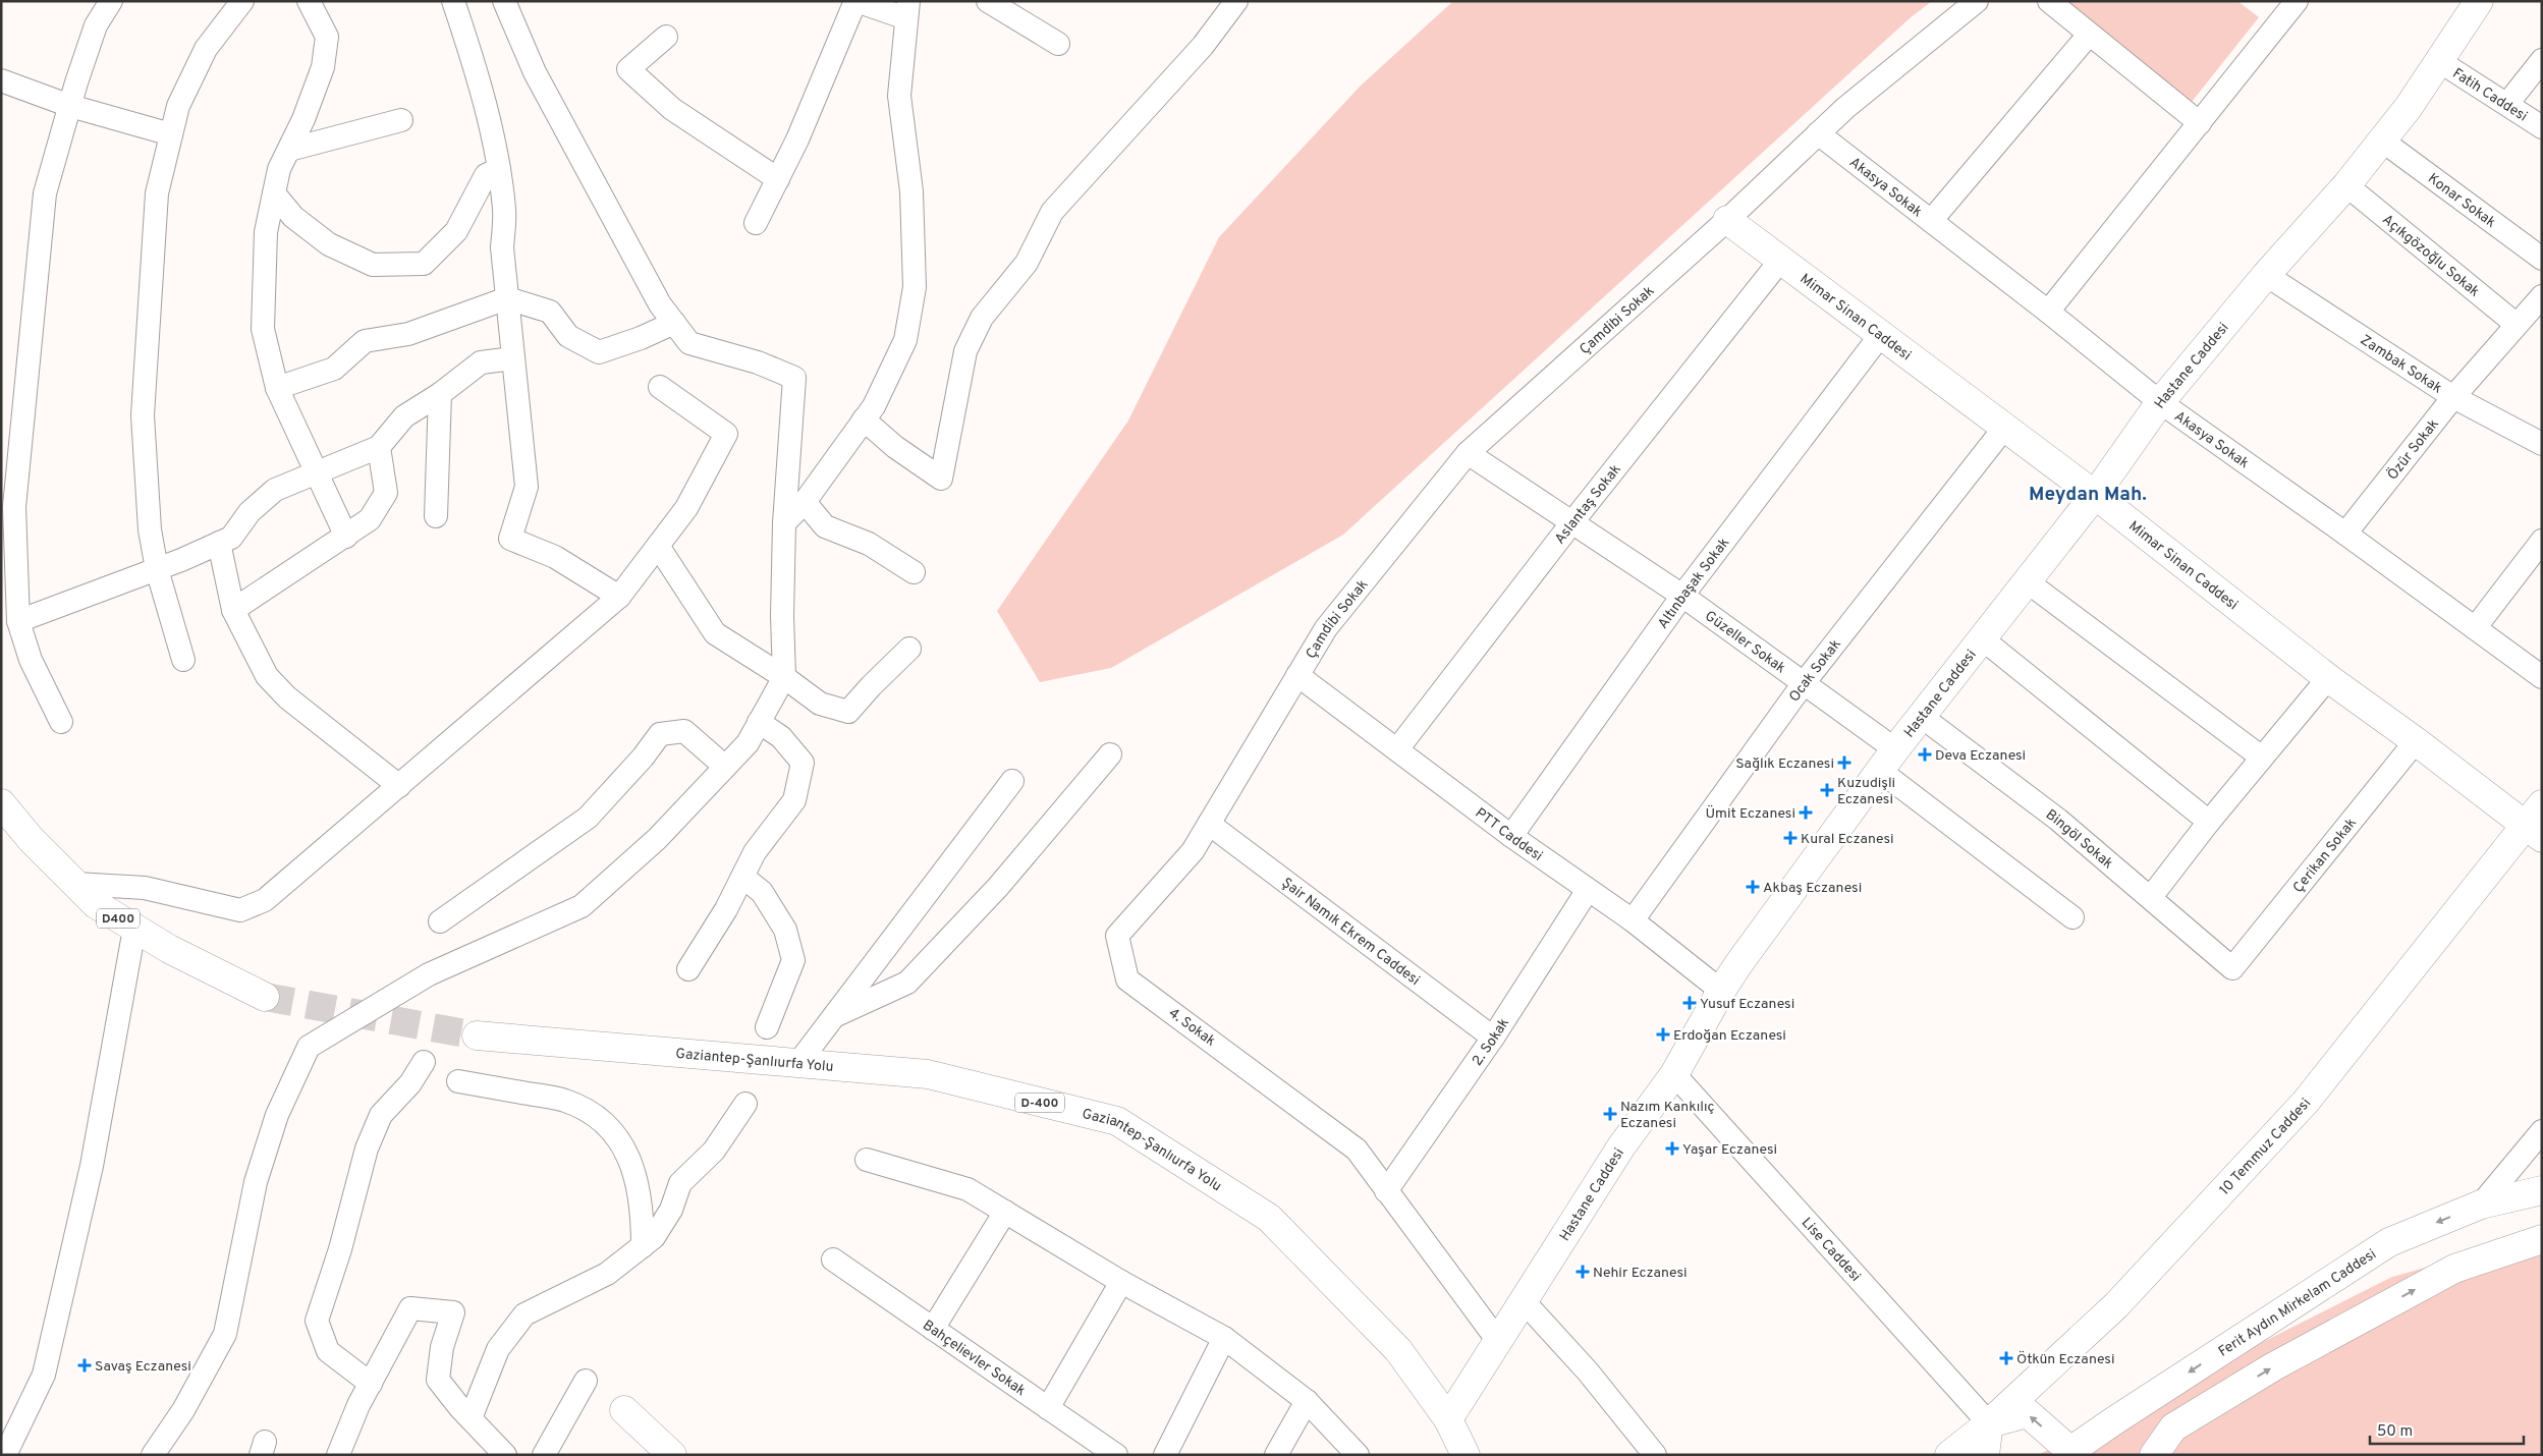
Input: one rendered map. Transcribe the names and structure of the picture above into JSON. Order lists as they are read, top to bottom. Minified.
{"streets":{"street":["Fatih Caddesi","Akasya Sokak","Konar Sokak","Açıkgözoğlu Sokak","Mimar Sinan Caddesi","Çamdibi Sokak","Zambak Sokak","Hastane Caddesi","Özür Sokak","Aslantaş Sokak","Altınbaşak Sokak","Güzeller Sokak","Ocak Sokak","PTT Caddesi","Bingöl Sokak","Çerikan Sokak","D400","Şair Namık Ekrem Caddesi","4. Sokak","2. Sokak","Gaziantep-Şanlıurfa Yolu","D-400","10 Temmuz Caddesi","Lise Caddesi","Ferit Aydın Mirkelam Caddesi","Bahçelievler Sokak"]},"crossings":[["Fatih Caddesi","Hastane Caddesi"],["Akasya Sokak","Çamdibi Sokak"],["Akasya Sokak","Hastane Caddesi"],["Akasya Sokak","Özür Sokak"],["Konar Sokak","Hastane Caddesi"],["Açıkgözoğlu Sokak","Hastane Caddesi"],["Açıkgözoğlu Sokak","Özür Sokak"],["Mimar Sinan Caddesi","Çamdibi Sokak"],["Mimar Sinan Caddesi","Hastane Caddesi"],["Mimar Sinan Caddesi","Aslantaş Sokak"],["Mimar Sinan Caddesi","Altınbaşak Sokak"],["Mimar Sinan Caddesi","Ocak Sokak"],["Mimar Sinan Caddesi","Çerikan Sokak"],["Mimar Sinan Caddesi","10 Temmuz Caddesi"],["Çamdibi Sokak","Güzeller Sokak"],["Çamdibi Sokak","PTT Caddesi"],["Çamdibi Sokak","4. Sokak"],["Zambak Sokak","Hastane Caddesi"],["Zambak Sokak","Özür Sokak"],["Hastane Caddesi","Güzeller Sokak"],["Hastane Caddesi","PTT Caddesi"],["Hastane Caddesi","Bingöl Sokak"],["Hastane Caddesi","4. Sokak"],["Hastane Caddesi","Gaziantep-Şanlıurfa Yolu"],["Hastane Caddesi","Lise Caddesi"],["Aslantaş Sokak","Güzeller Sokak"],["Aslantaş Sokak","PTT Caddesi"],["Altınbaşak Sokak","Güzeller Sokak"],["Altınbaşak Sokak","PTT Caddesi"],["Güzeller Sokak","Ocak Sokak"],["Ocak Sokak","PTT Caddesi"],["PTT Caddesi","4. Sokak"],["PTT Caddesi","2. Sokak"],["Bingöl Sokak","Çerikan Sokak"],["Şair Namık Ekrem Caddesi","4. Sokak"],["Şair Namık Ekrem Caddesi","2. Sokak"],["4. Sokak","2. Sokak"],["10 Temmuz Caddesi","Lise Caddesi"]],"districts":["Meydan Mah."],"places":{"health":["Deva Eczanesi","Sağlık Eczanesi","Kuzudişli Eczanesi","Ümit Eczanesi","Kural Eczanesi","Akbaş Eczanesi","Yusuf Eczanesi","Erdoğan Eczanesi","Nazım Kankılıç Eczanesi","Yaşar Eczanesi","Nehir Eczanesi","Ötkün Eczanesi","Savaş Eczanesi"]},"scale_bar":"50 m"}
